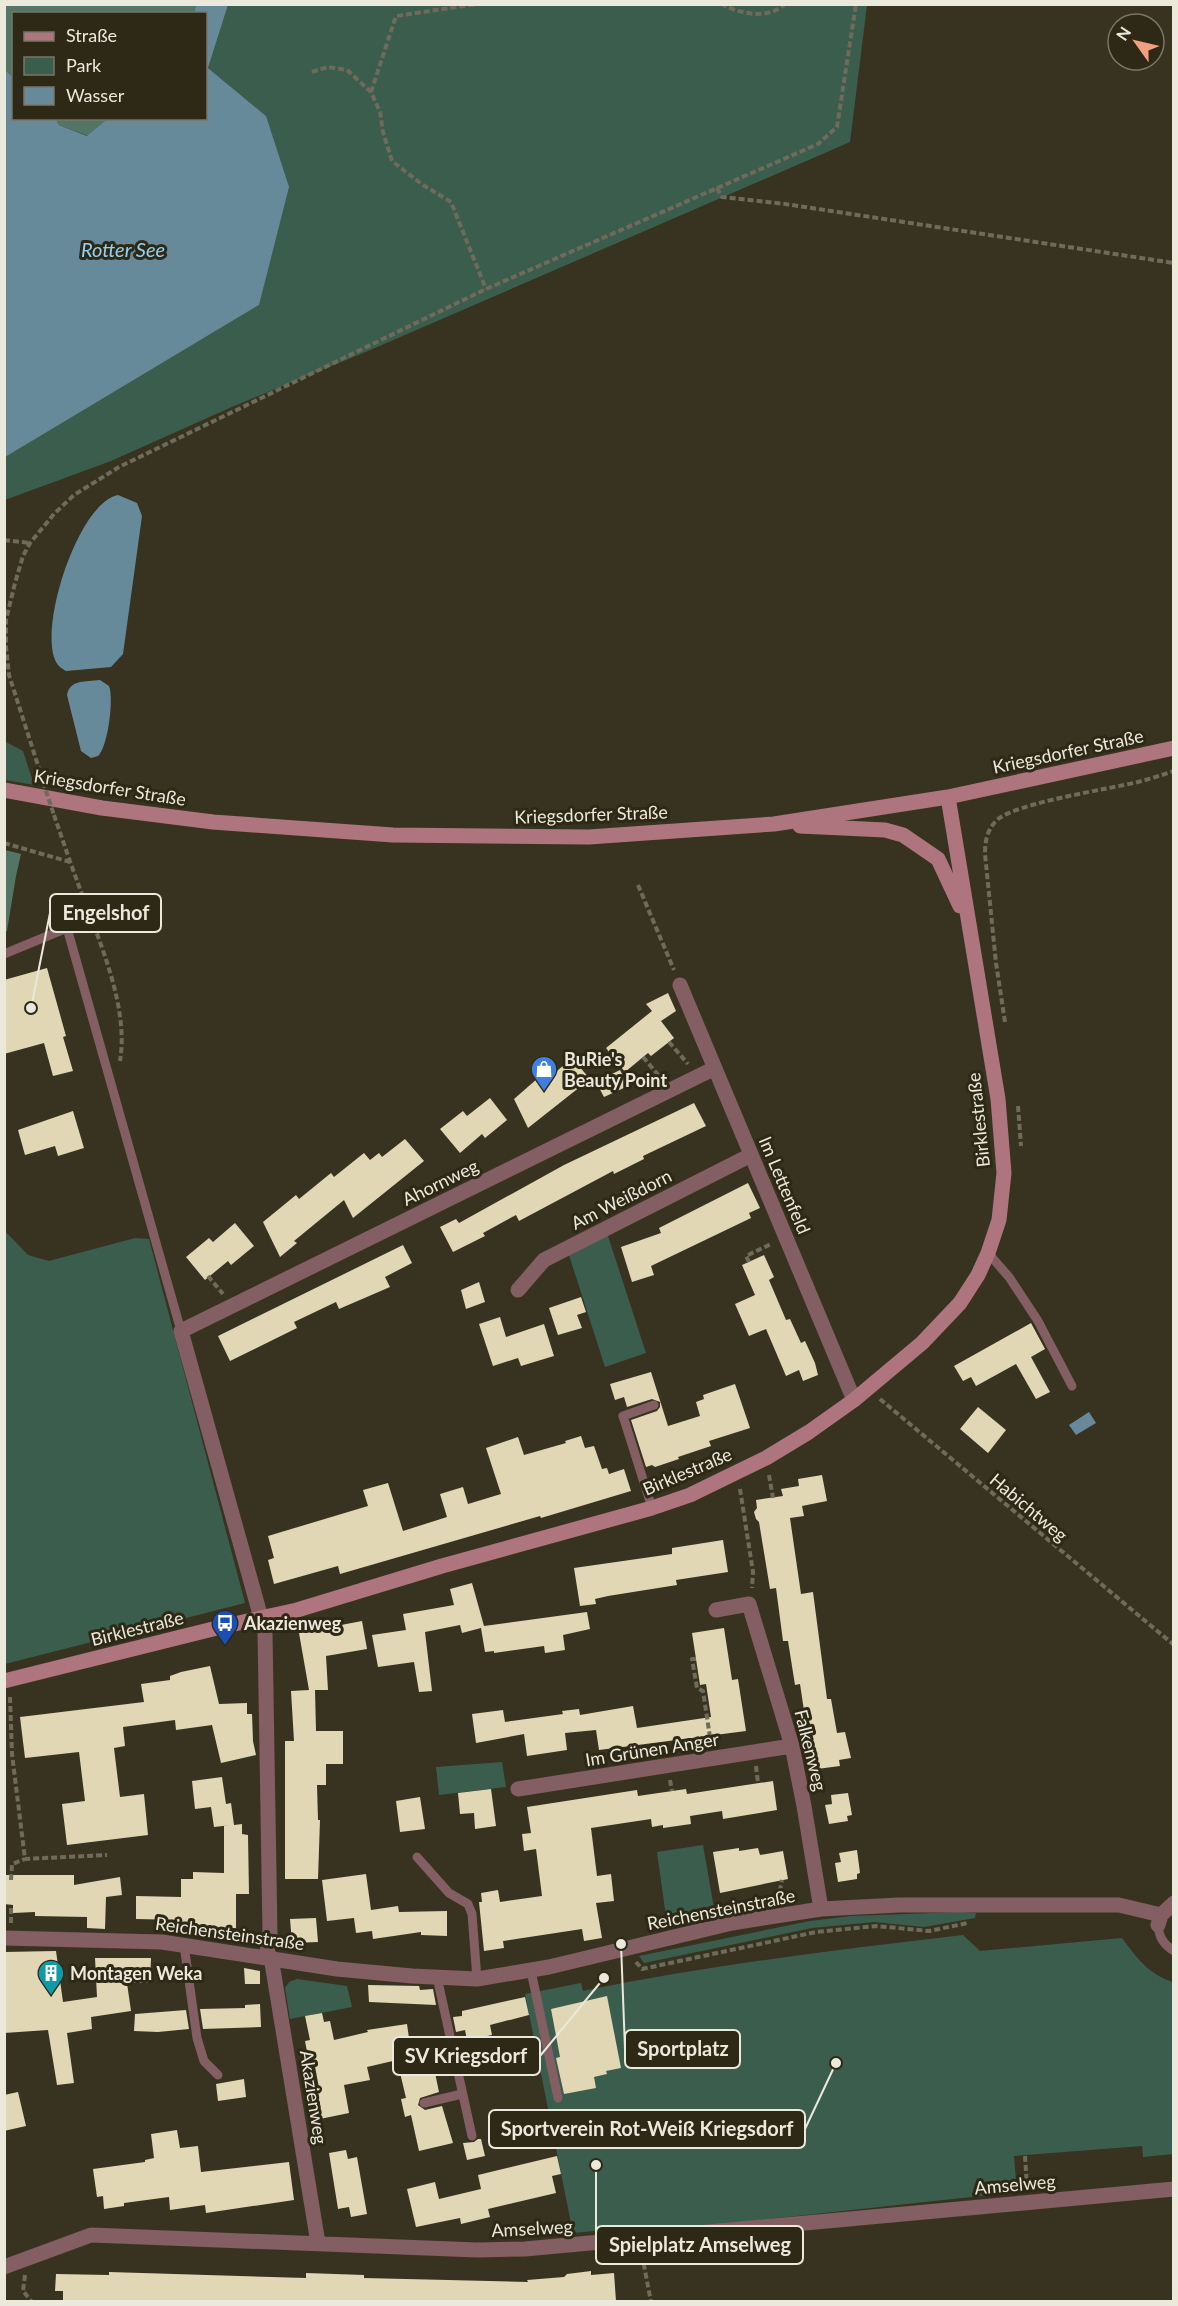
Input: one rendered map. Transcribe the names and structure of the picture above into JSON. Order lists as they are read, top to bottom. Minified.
{"streets":{"street":["Kriegsdorfer Straße","Birklestraße","Ahornweg","Im Lettenfeld","Am Weißdorn","Im Grünen Anger","Falkenweg","Reichensteinstraße","Akazienweg","Amselweg"],"path":["Habichtweg"]},"crossings":[["Kriegsdorfer Straße","Birklestraße"],["Birklestraße","Im Lettenfeld"],["Birklestraße","Habichtweg"],["Birklestraße","Akazienweg"],["Ahornweg","Im Lettenfeld"],["Ahornweg","Akazienweg"],["Im Lettenfeld","Am Weißdorn"],["Im Grünen Anger","Falkenweg"],["Falkenweg","Reichensteinstraße"],["Reichensteinstraße","Akazienweg"],["Akazienweg","Amselweg"]],"water":["Rotter See"],"places":{"other":["Engelshof","Sportplatz","SV Kriegsdorf","Sportverein Rot-Weiß Kriegsdorf","Spielplatz Amselweg"],"shop":["BuRie's Beauty Point"],"bus stop":["Akazienweg"],"building":["Montagen Weka"]},"legend":["Straße","Park","Wasser"],"north":"top left"}
